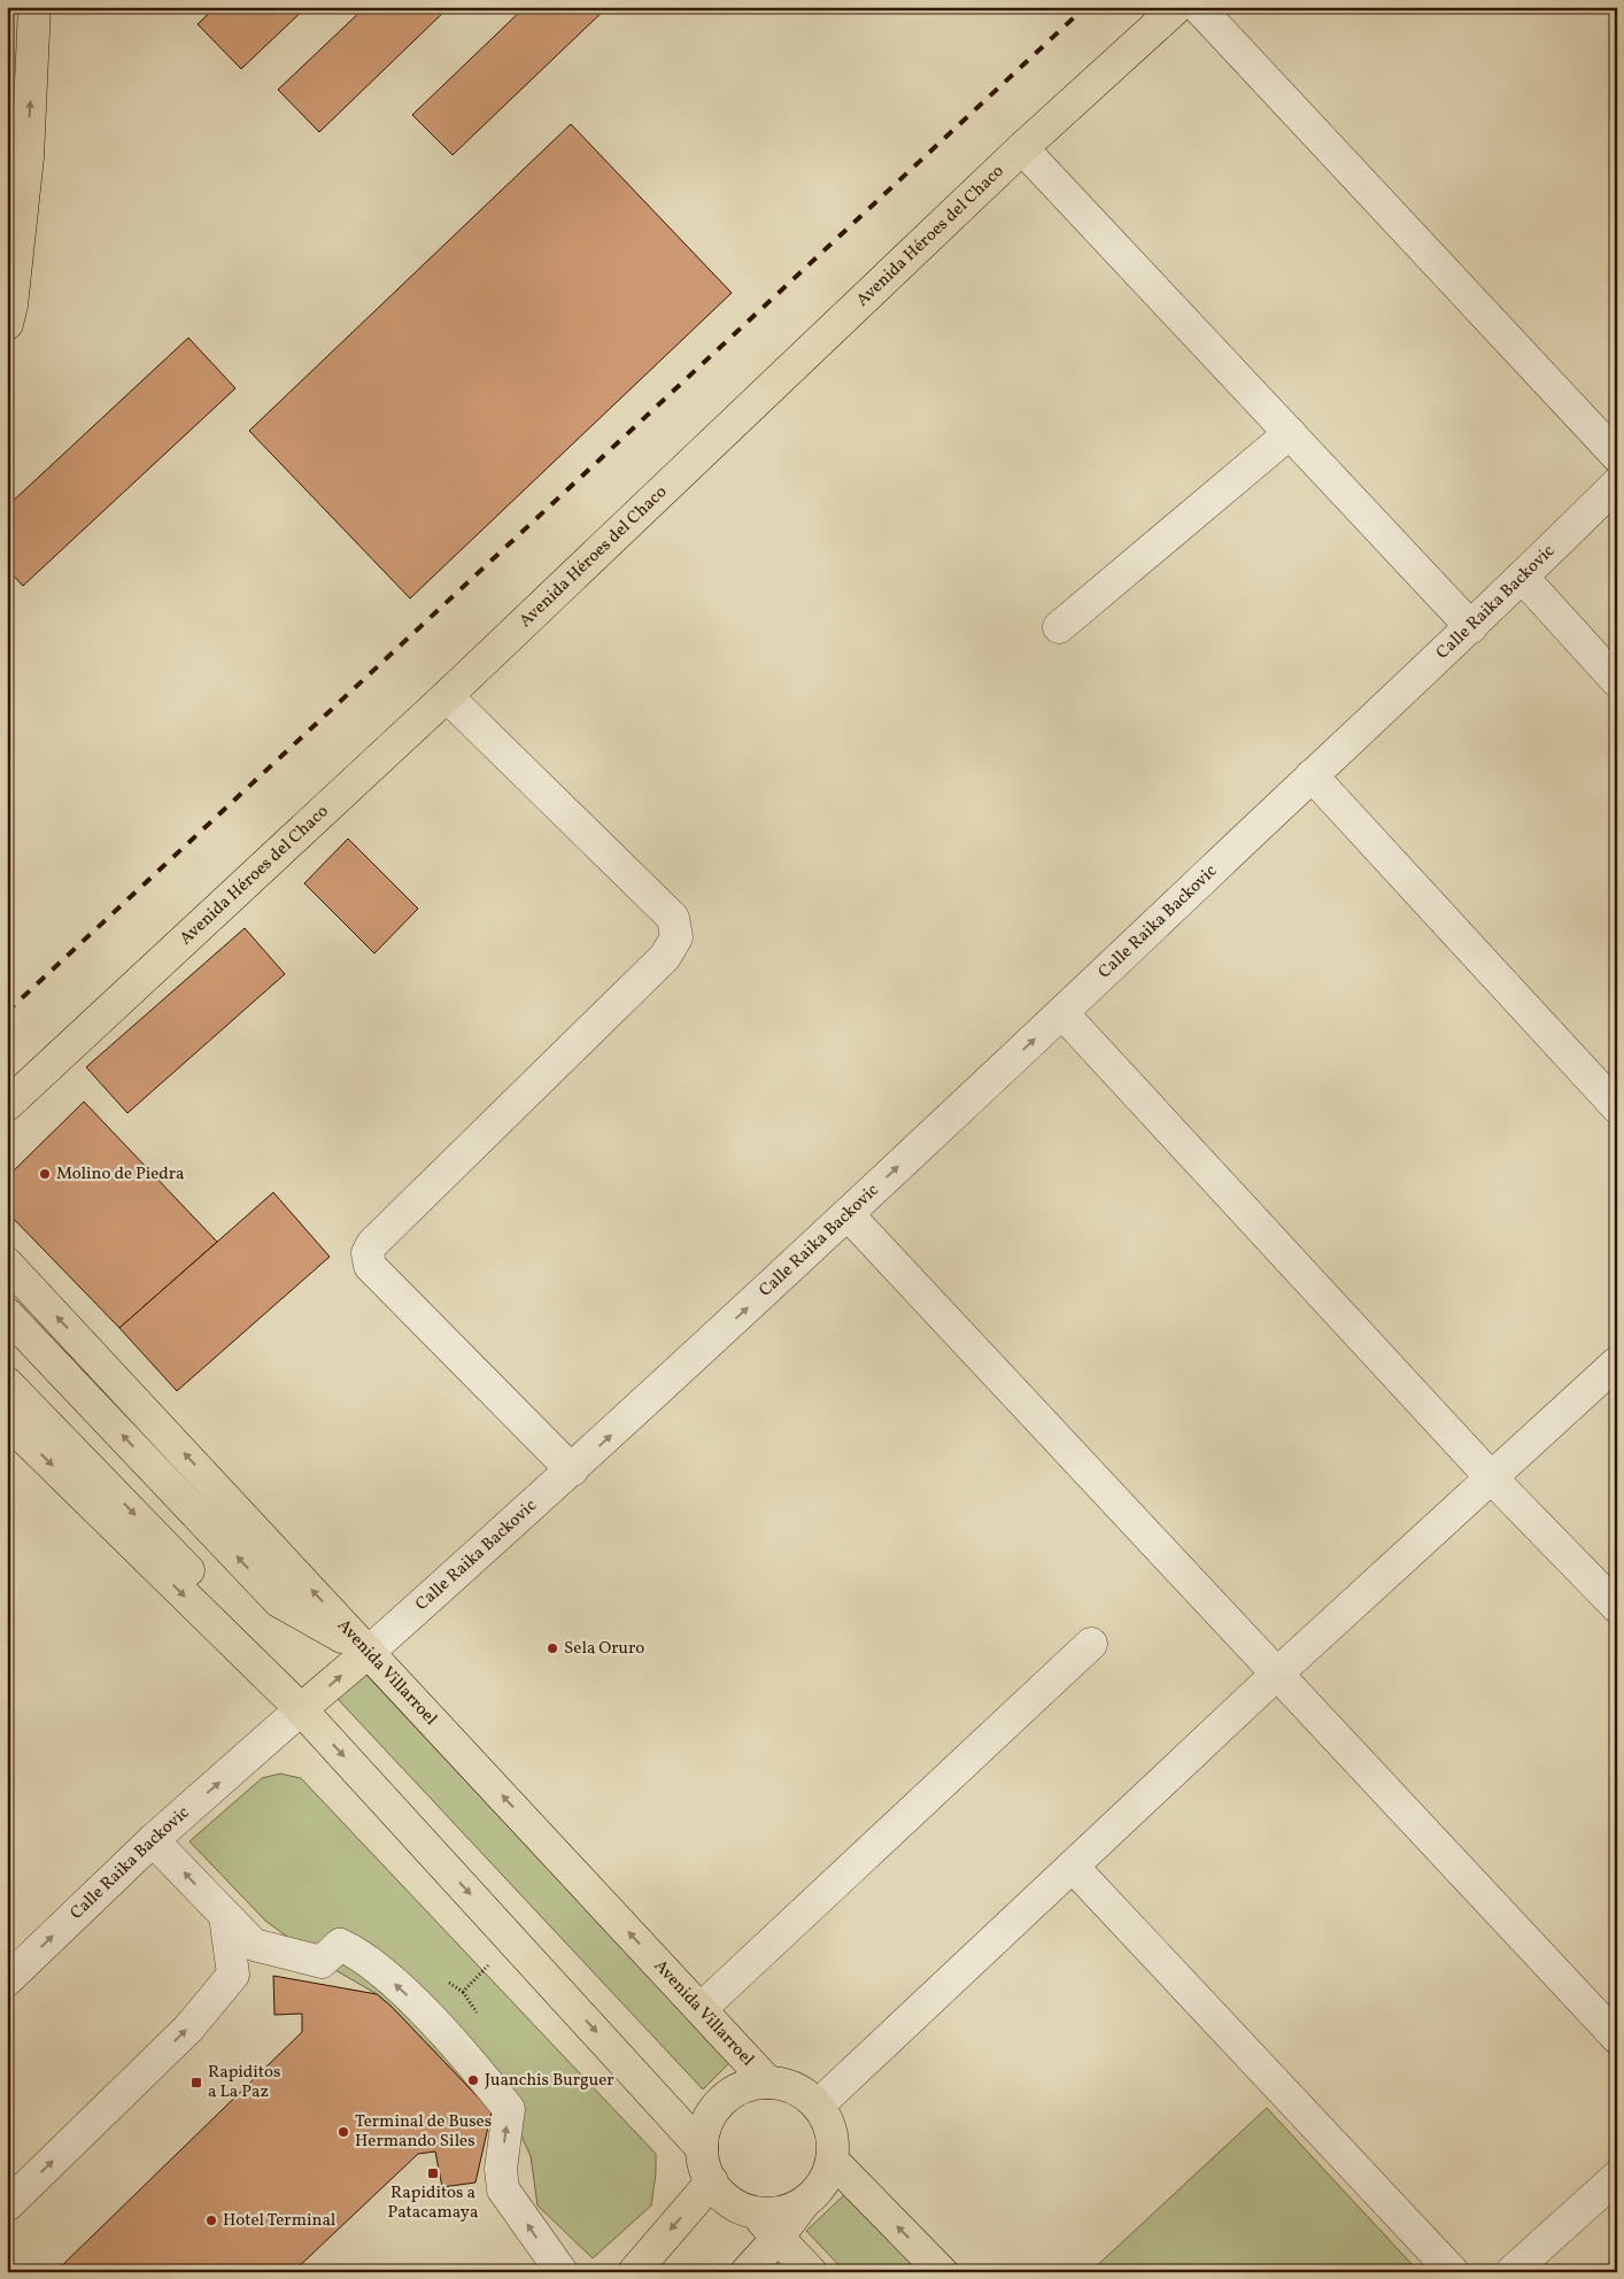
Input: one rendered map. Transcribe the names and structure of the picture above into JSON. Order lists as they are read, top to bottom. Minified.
{"streets":{"main road":["Avenida Héroes del Chaco","Calle Raika Backovic","Avenida Villarroel"]},"crossings":[["Calle Raika Backovic","Avenida Villarroel"]],"one_way":["Calle Raika Backovic"],"places":{"other":["Molino de Piedra","Sela Oruro","Juanchis Burguer","Terminal de Buses Hermando Siles","Hotel Terminal"],"transit":["Rapiditos a La Paz","Rapiditos a Patacamaya"]}}
